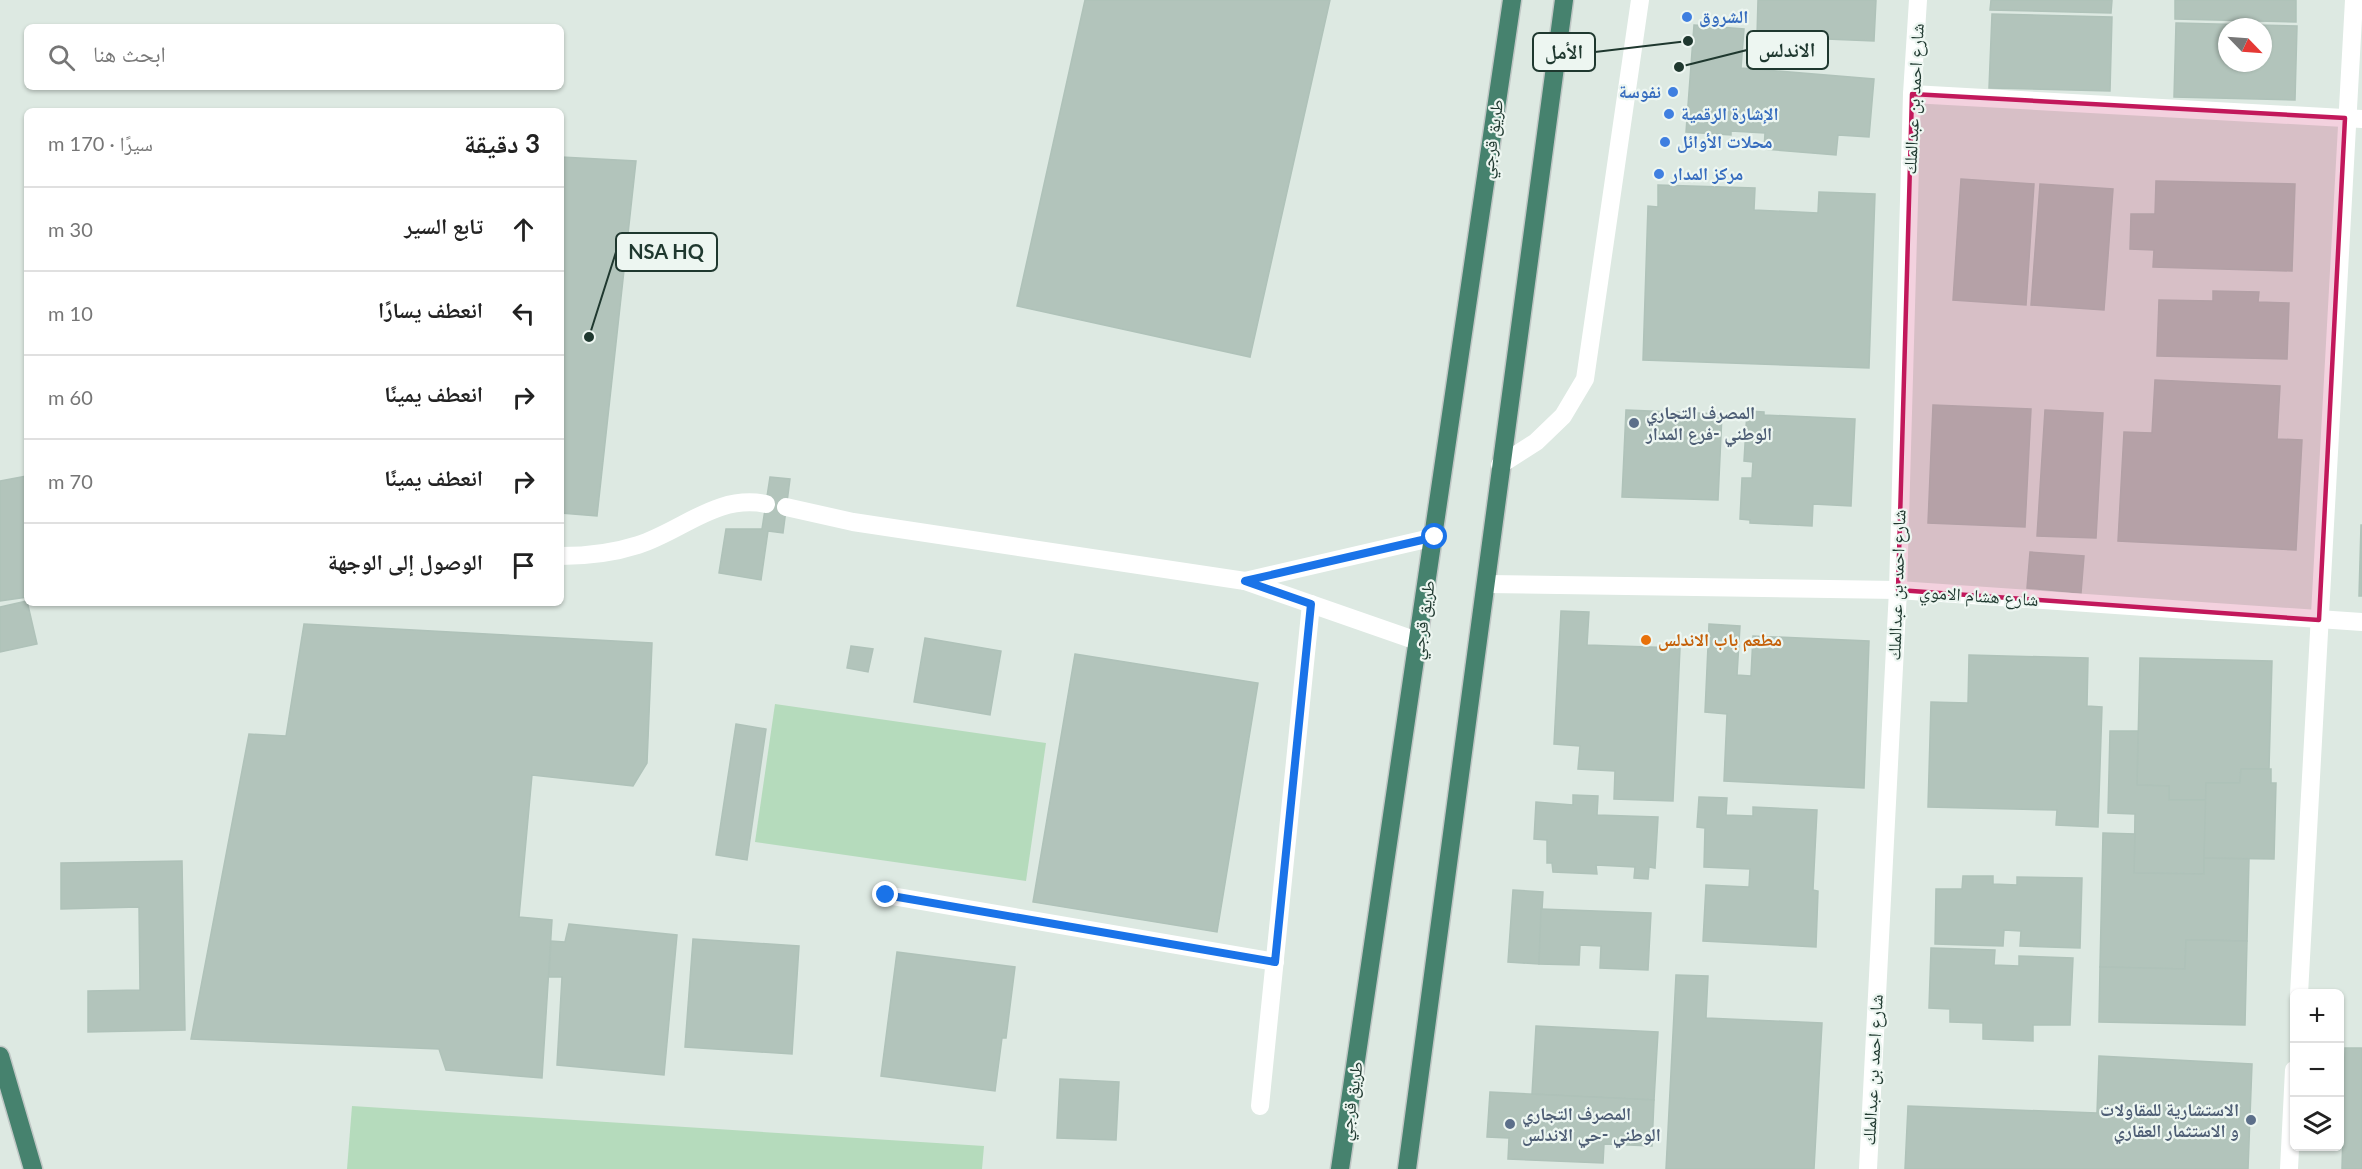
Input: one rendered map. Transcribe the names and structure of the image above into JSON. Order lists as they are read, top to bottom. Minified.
{"streets":{"highway":["طريق قرجي"],"street":["شارع احمد بن عبدالملك","شارع هشام الاموي"]},"crossings":[["شارع احمد بن عبدالملك","شارع هشام الاموي"]],"places":["الشروق","الأمل","الاندلس","نفوسة","الإشارة الرقمية","محلات الأوائل","مركز المدار","NSA HQ","المصرف التجاري الوطني -فرع المدار","مطعم باب الاندلس","الاستشارية للمقاولات و الاستثمار العقاري","المصرف التجاري الوطني -حي الاندلس"],"north":"bottom right","page":{"search":"ابحث هنا","heading":["3 دقيقة","سيرًا · 170 m"],"list":[["تابع السير","30 m"],["انعطف يسارًا","10 m"],["انعطف يمينًا","60 m"],["انعطف يمينًا","70 m"],"الوصول إلى الوجهة"],"map_buttons":["+","−"]}}
